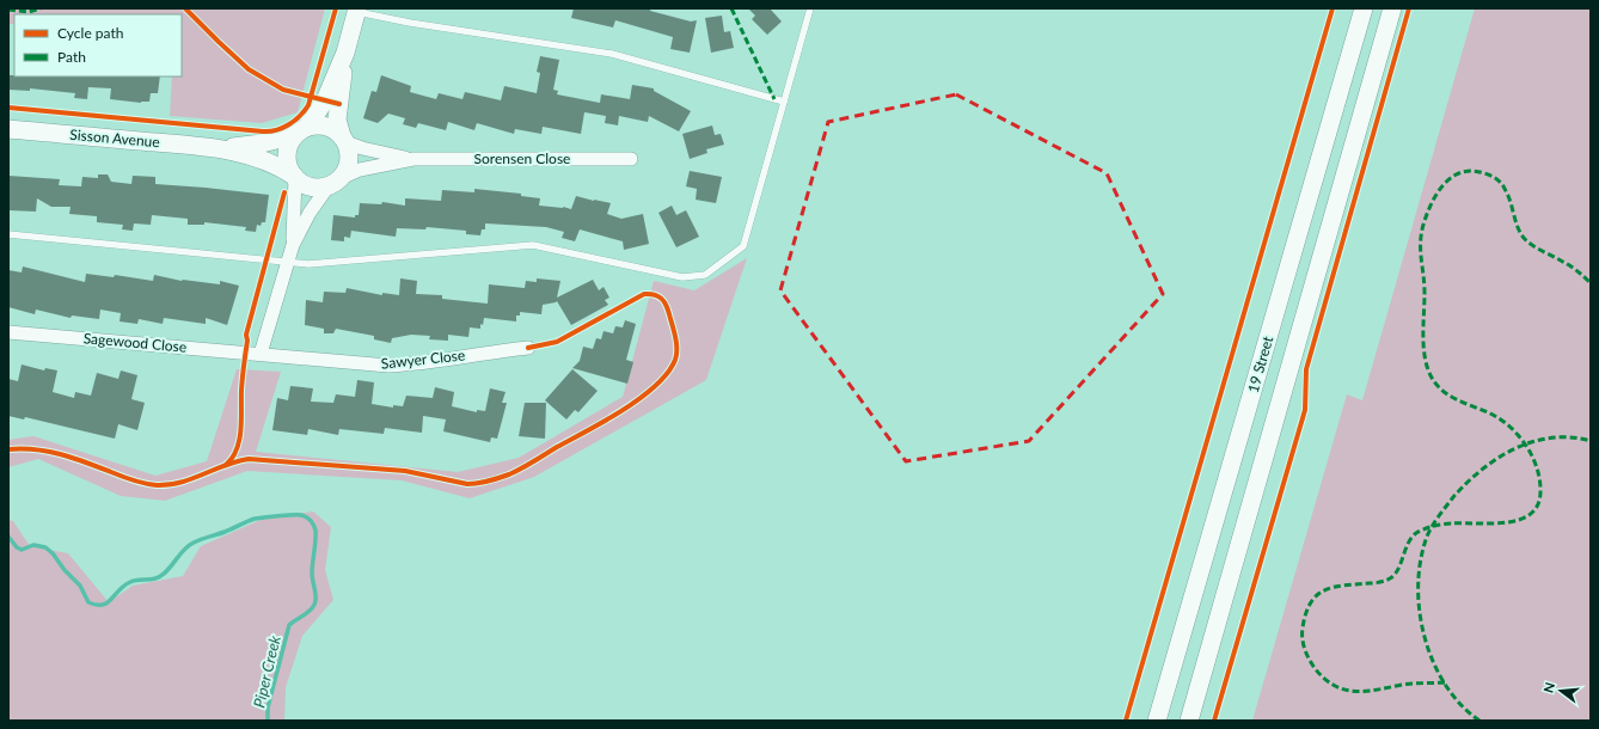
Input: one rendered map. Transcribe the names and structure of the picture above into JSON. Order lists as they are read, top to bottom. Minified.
{"streets":{"main road":["Sisson Avenue","19 Street"],"street":["Sorensen Close","Sagewood Close","Sawyer Close"]},"crossings":[["Sisson Avenue","Sorensen Close"],["Sagewood Close","Sawyer Close"]],"water":["Piper Creek"],"legend":["Cycle path","Path"],"north":"left"}
